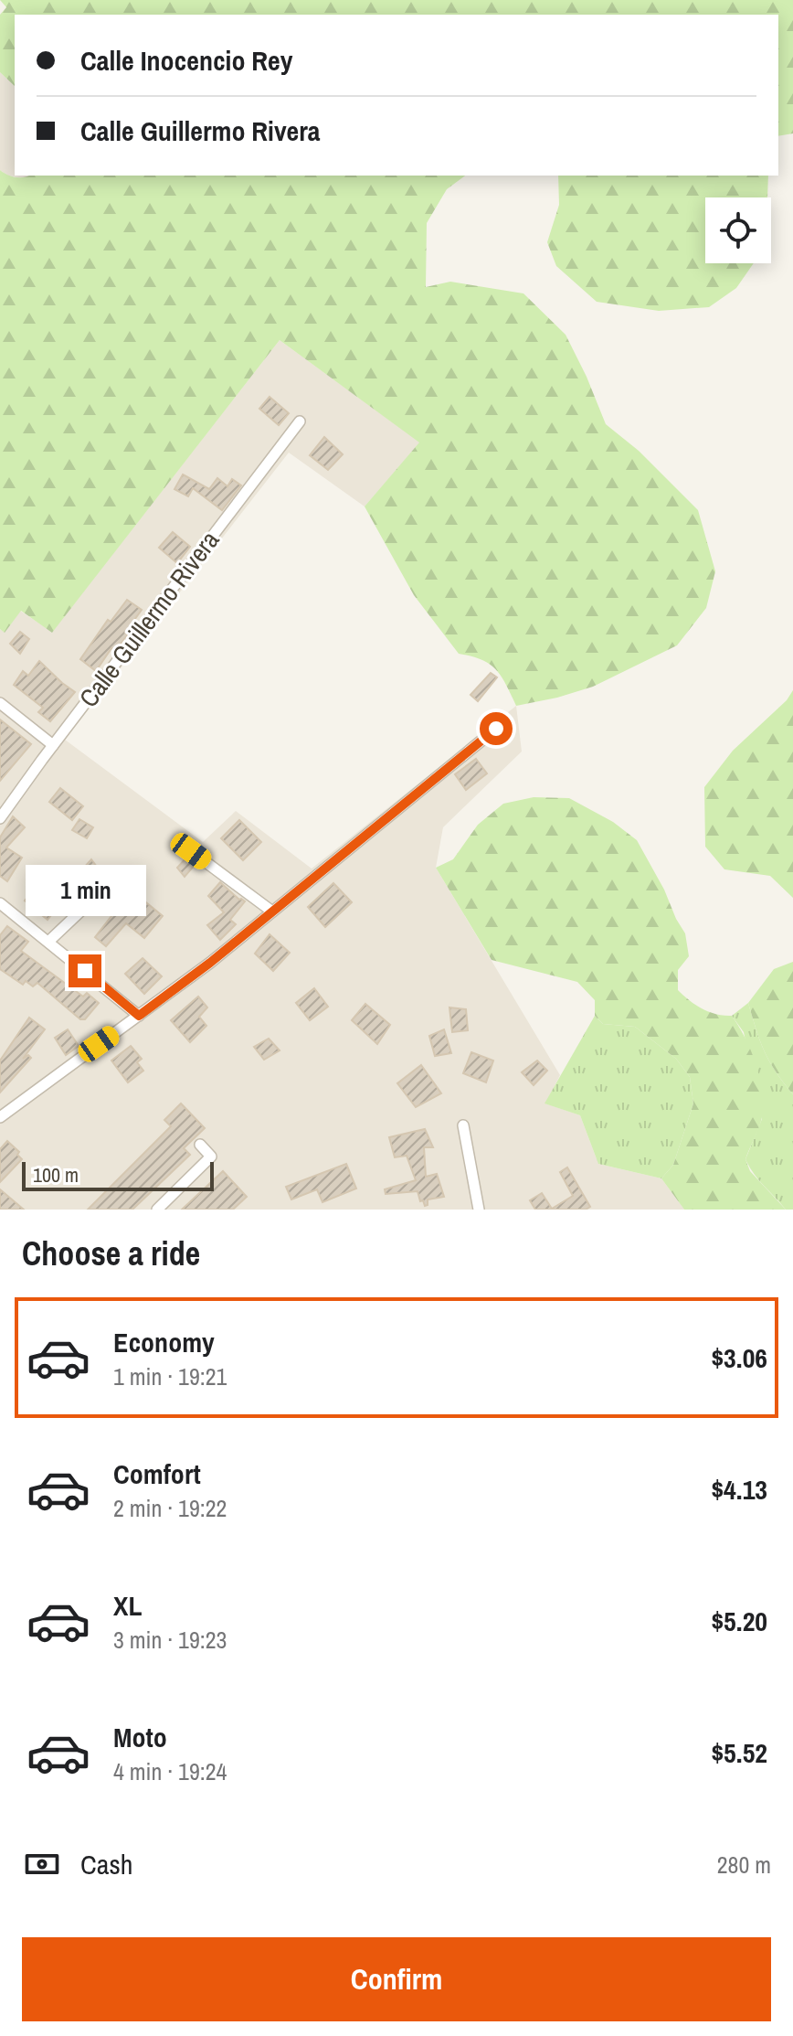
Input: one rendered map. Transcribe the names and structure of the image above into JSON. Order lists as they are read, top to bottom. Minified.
{"streets":{"street":["Calle Guillermo Rivera"]},"scale_bar":"100 m","page":{"banner":["Calle Inocencio Rey","Calle Guillermo Rivera"],"bubble":"1 min","scale":"100 m","heading":"Choose a ride","list":[{"name":"Economy","note":"1 min · 19:21","value":"$3.06"},{"name":"Comfort","note":"2 min · 19:22","value":"$4.13"},{"name":"XL","note":"3 min · 19:23","value":"$5.20"},{"name":"Moto","note":"4 min · 19:24","value":"$5.52"}],"pay":["Cash","280 m"],"buttons":"Confirm"}}
